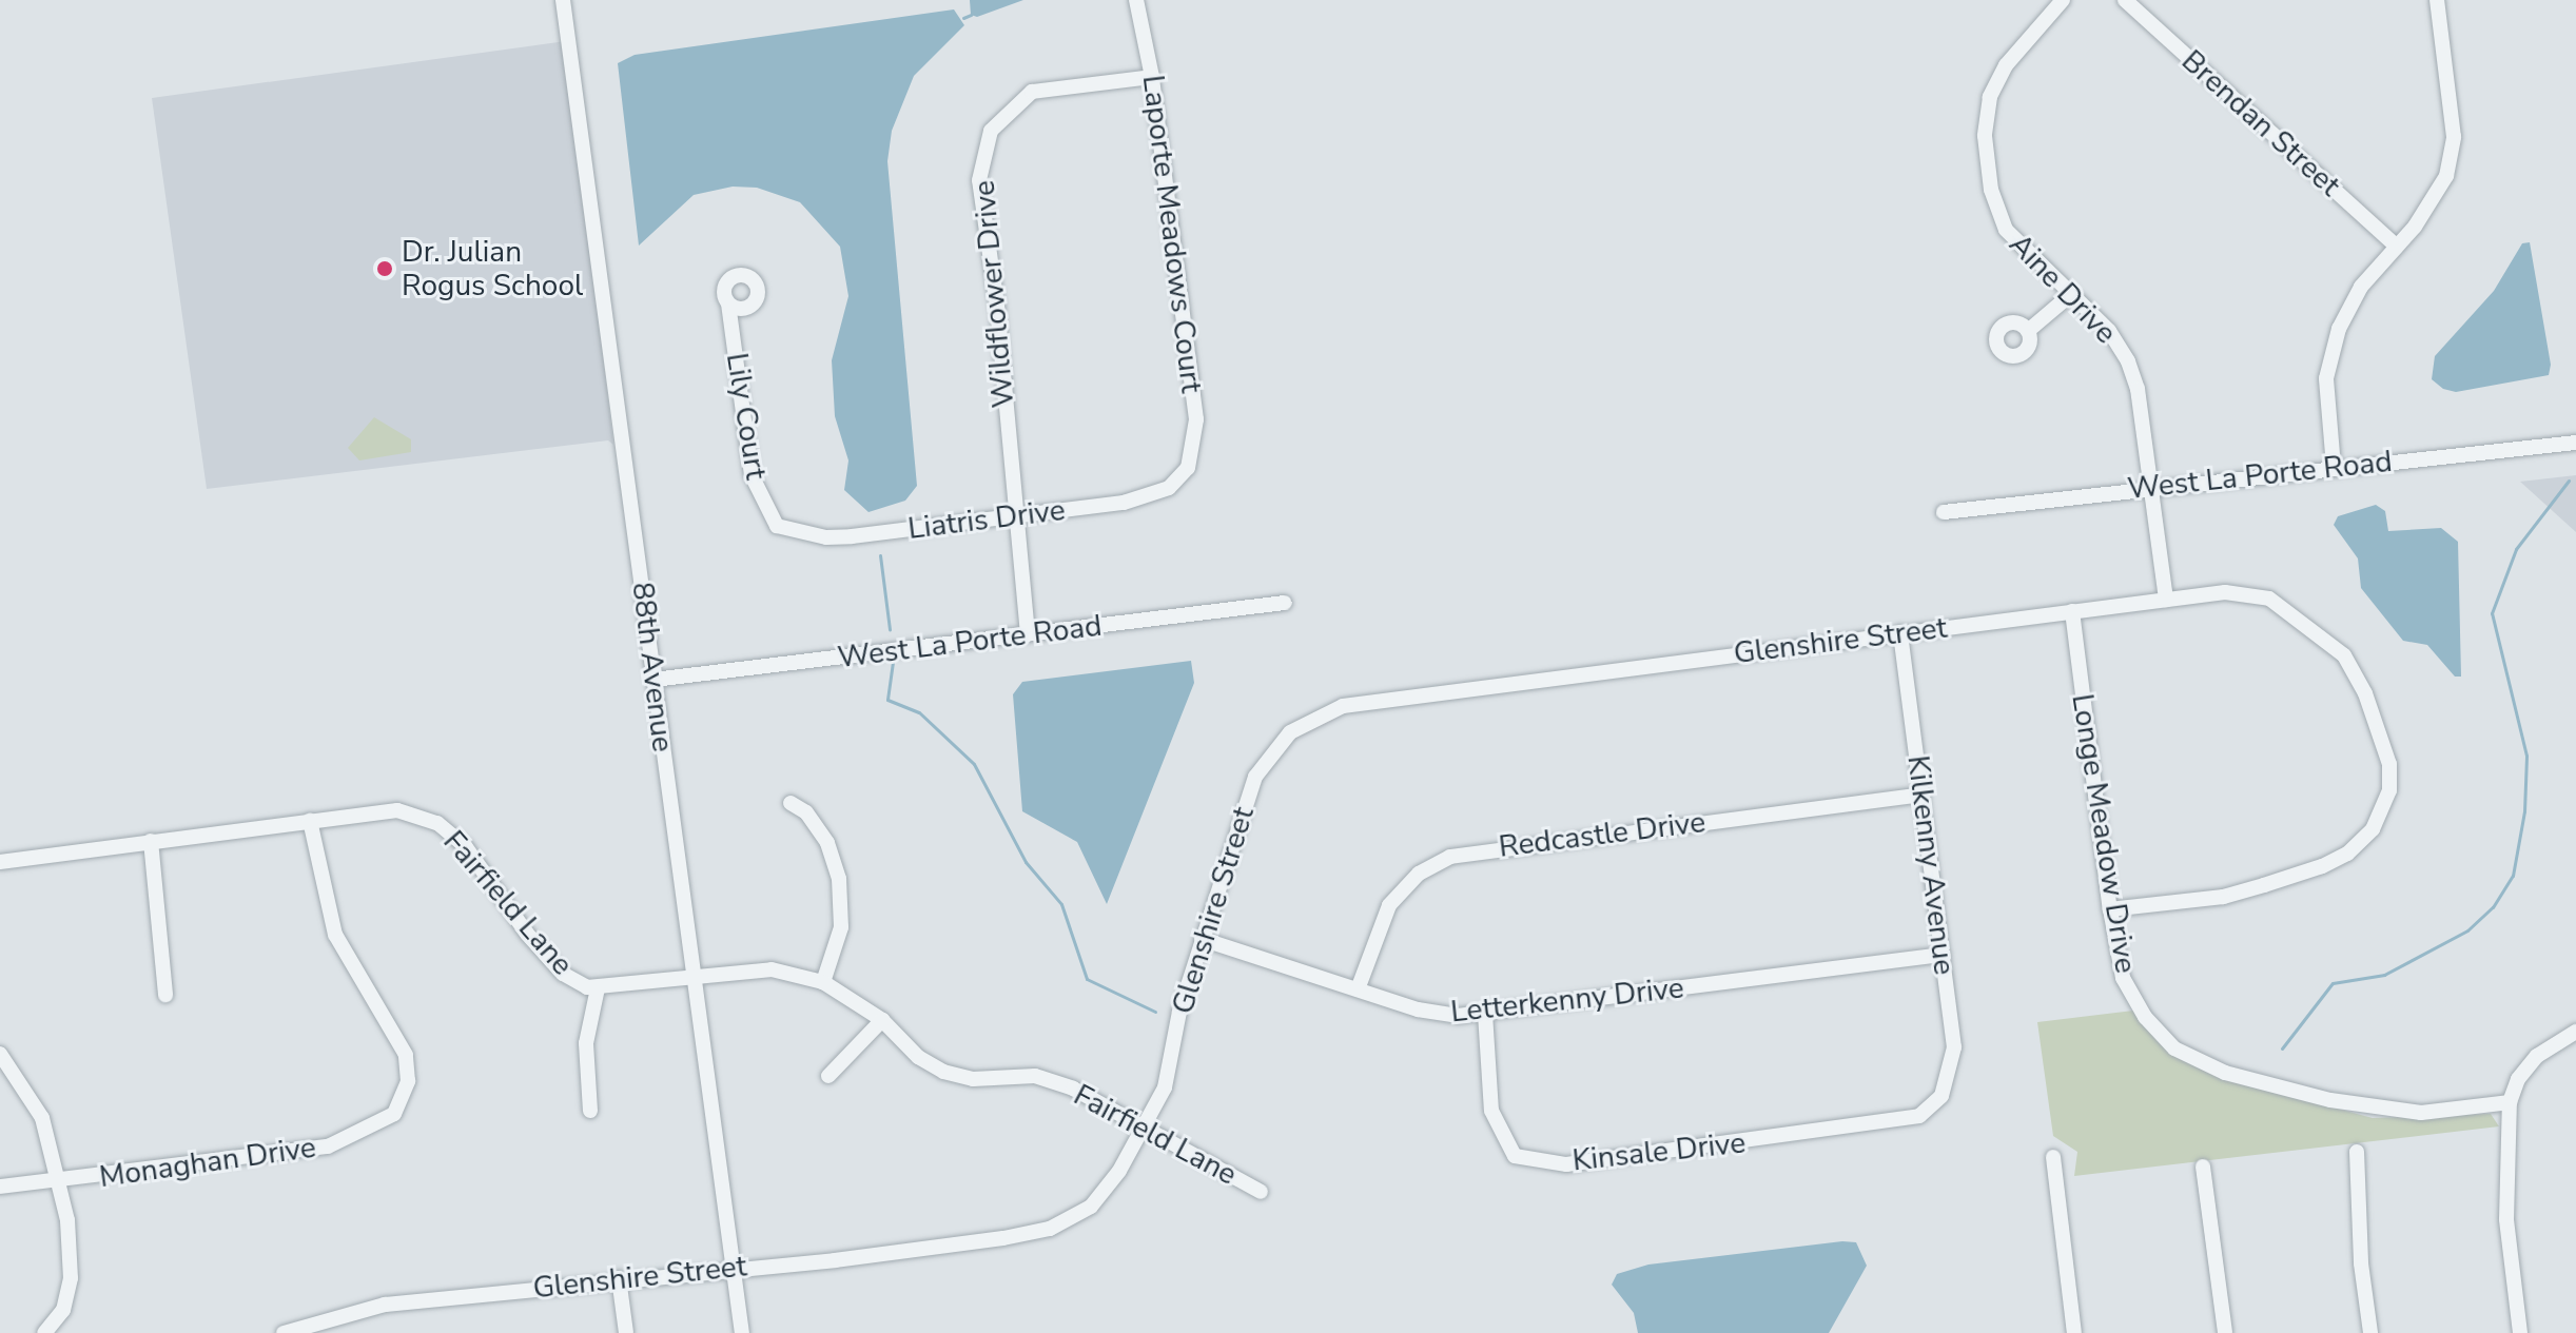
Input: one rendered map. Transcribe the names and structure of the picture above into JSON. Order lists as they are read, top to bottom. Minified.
{"streets":{"street":["Brendan Street","Laporte Meadows Court","Aine Drive","Wildflower Drive","Lily Court","West La Porte Road","Liatris Drive","Glenshire Street","88th Avenue","Longe Meadow Drive","Redcastle Drive","Kilkenny Avenue","Fairfield Lane","Letterkenny Drive","Kinsale Drive","Monaghan Drive"]},"crossings":[["Laporte Meadows Court","Wildflower Drive"],["Laporte Meadows Court","Liatris Drive"],["Aine Drive","West La Porte Road"],["Aine Drive","Glenshire Street"],["Wildflower Drive","West La Porte Road"],["Wildflower Drive","Liatris Drive"],["Lily Court","Liatris Drive"],["West La Porte Road","88th Avenue"],["Glenshire Street","88th Avenue"],["Glenshire Street","Longe Meadow Drive"],["Glenshire Street","Kilkenny Avenue"],["Glenshire Street","Fairfield Lane"],["Glenshire Street","Letterkenny Drive"],["88th Avenue","Fairfield Lane"],["Redcastle Drive","Kilkenny Avenue"],["Redcastle Drive","Letterkenny Drive"],["Kilkenny Avenue","Letterkenny Drive"],["Kilkenny Avenue","Kinsale Drive"],["Fairfield Lane","Monaghan Drive"],["Letterkenny Drive","Kinsale Drive"]],"places":["Dr. Julian Rogus School"]}
